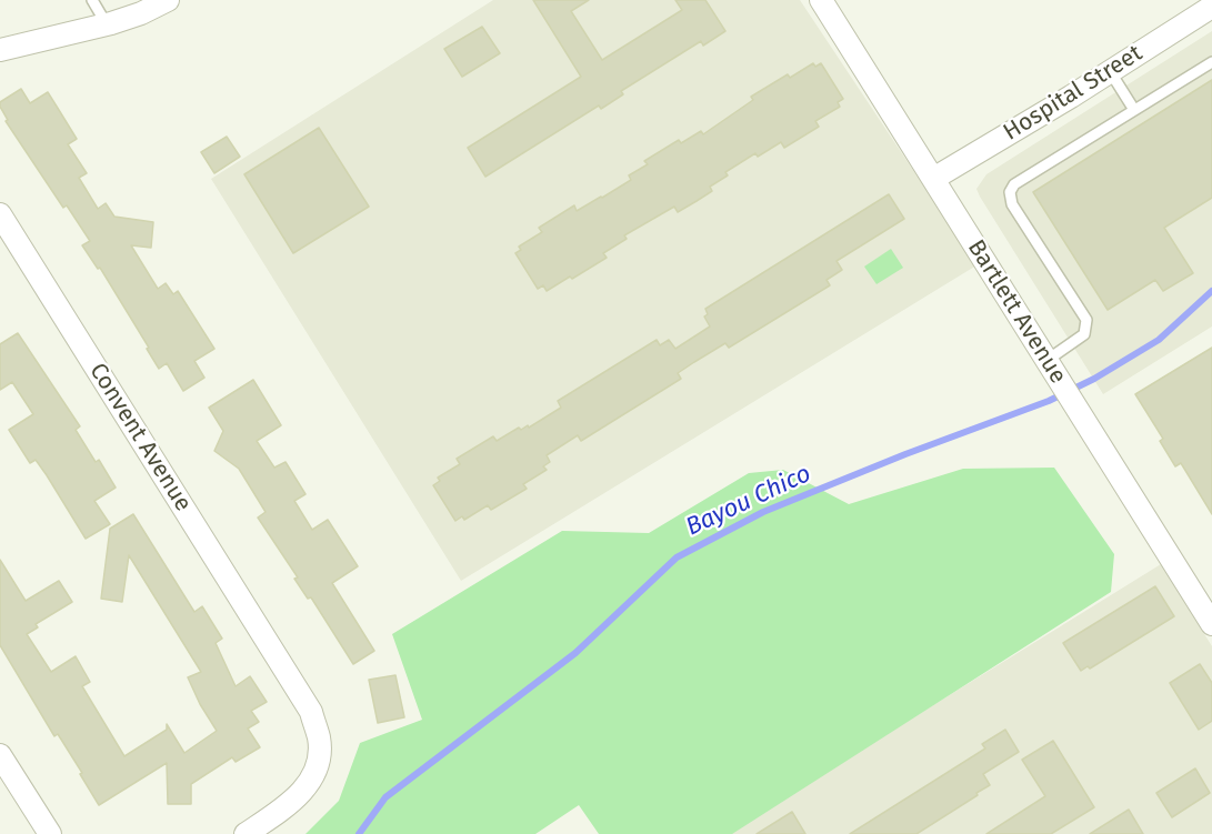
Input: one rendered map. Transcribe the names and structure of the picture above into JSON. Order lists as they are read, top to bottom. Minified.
{"streets":{"street":["Hospital Street","Bartlett Avenue","Convent Avenue"]},"crossings":[["Hospital Street","Bartlett Avenue"]],"water":["Bayou Chico"]}
